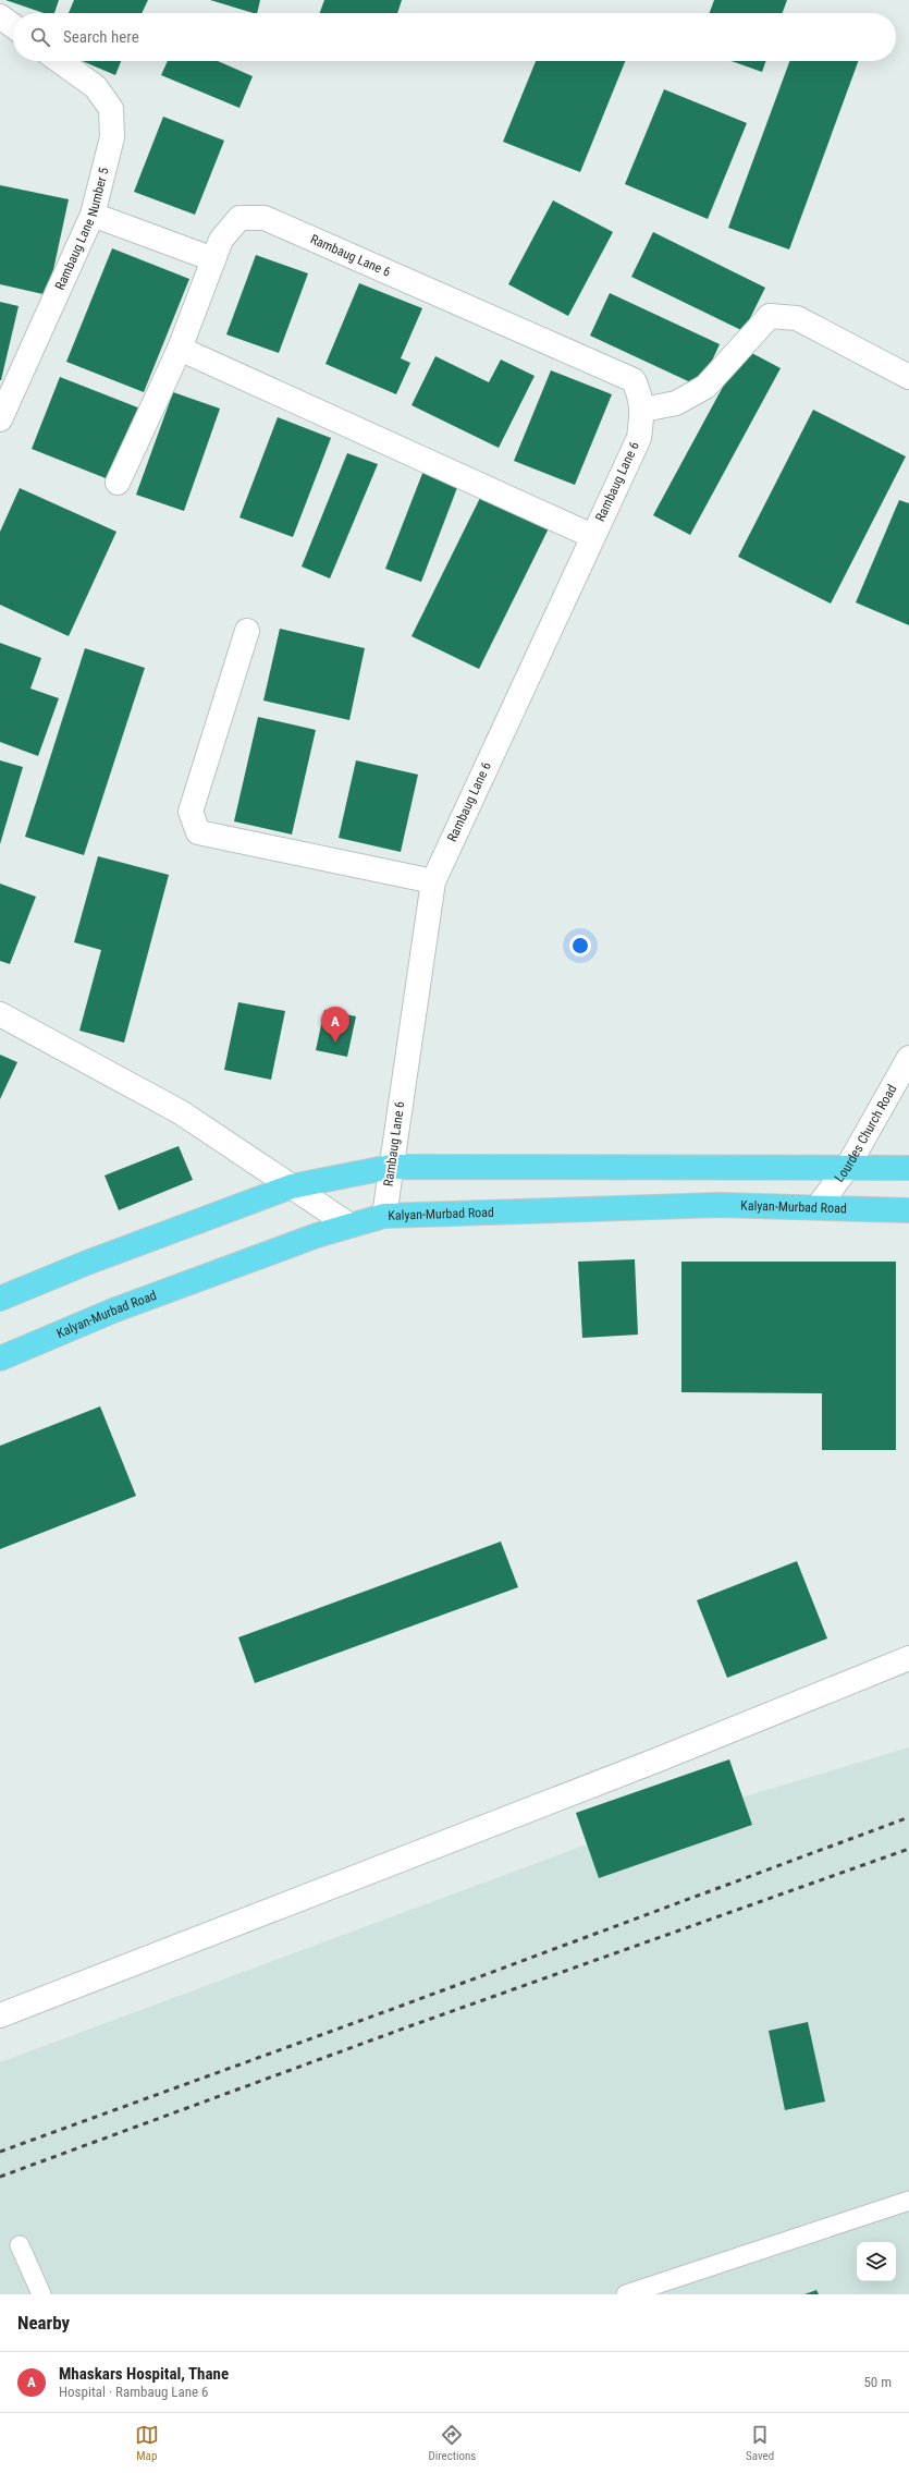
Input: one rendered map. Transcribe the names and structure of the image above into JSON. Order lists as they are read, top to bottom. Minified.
{"streets":{"main road":["Kalyan-Murbad Road"],"street":["Rambaug Lane Number 5","Rambaug Lane 6","Lourdes Church Road"]},"crossings":[["Rambaug Lane 6","Kalyan-Murbad Road"],["Lourdes Church Road","Kalyan-Murbad Road"]],"page":{"search":"Search here","pins":"A","heading":"Nearby","list":[{"mark":"A","name":"Mhaskars Hospital, Thane","note":"Hospital · Rambaug Lane 6","value":"50 m"}],"nav":["Map","Directions","Saved"]}}
